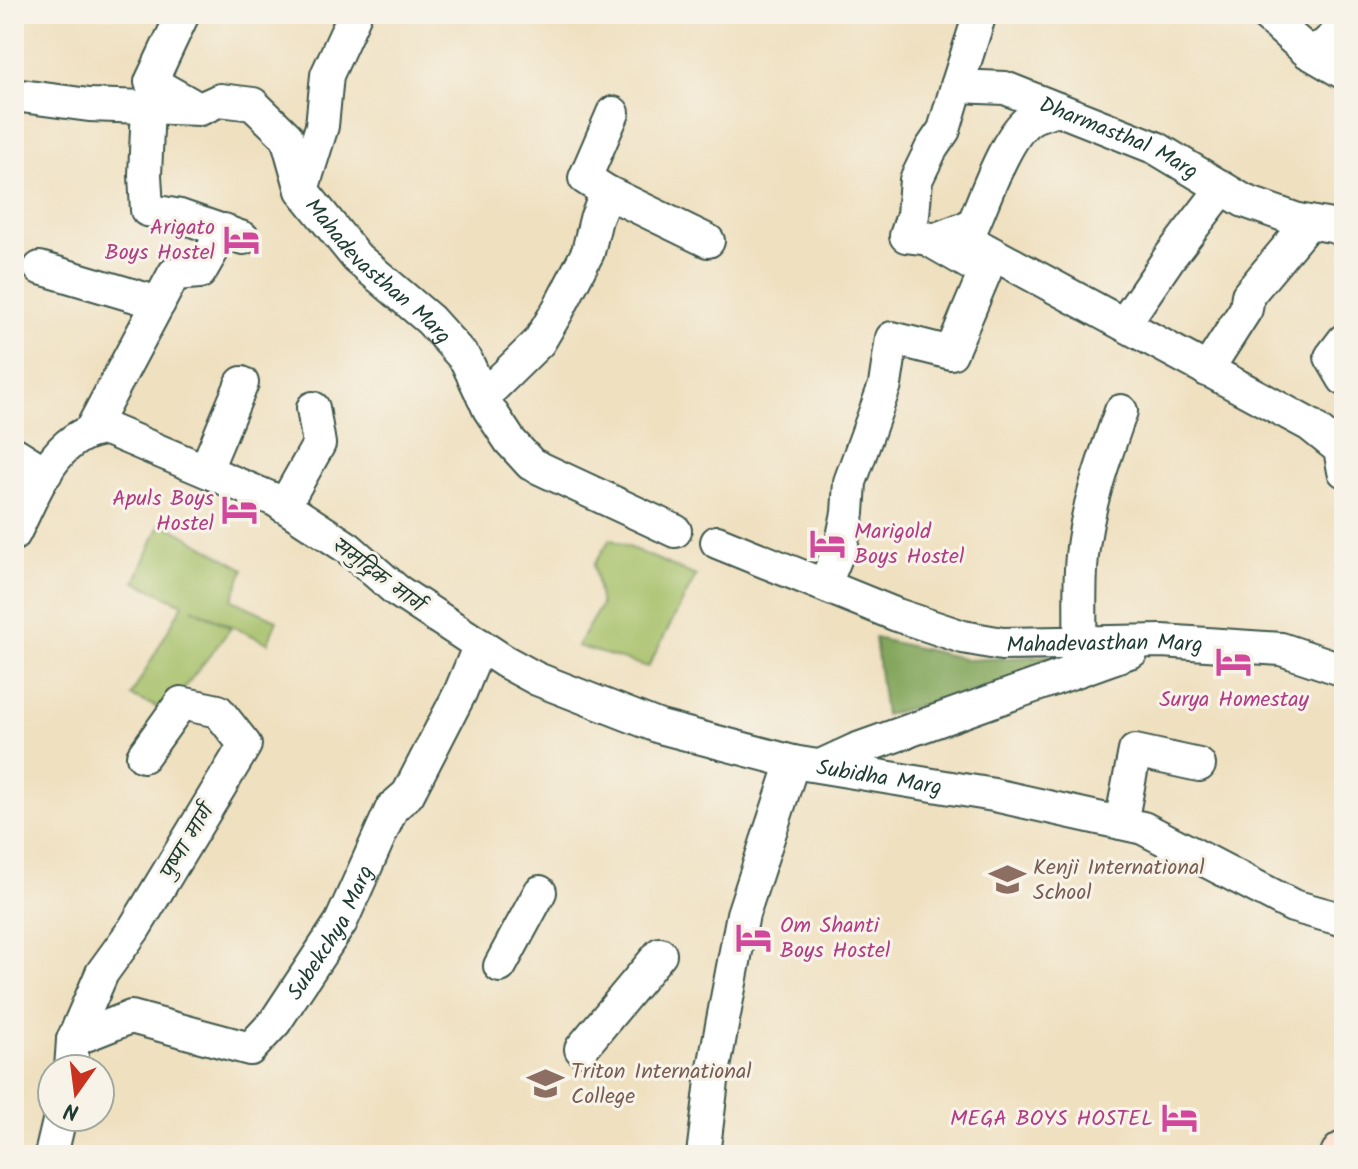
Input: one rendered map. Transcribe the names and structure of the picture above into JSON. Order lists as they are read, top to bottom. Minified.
{"streets":{"street":["Dharmasthal Marg","Mahadevasthan Marg","समुद्रिक मार्ग","Subidha Marg","पुष्पा मार्ग","Subekchya Marg"]},"crossings":[["समुद्रिक मार्ग","Subidha Marg"],["समुद्रिक मार्ग","Subekchya Marg"]],"places":{"hotel":["Arigato Boys Hostel","Apuls Boys Hostel","Marigold Boys Hostel","Surya Homestay","Om Shanti Boys Hostel","MEGA BOYS HOSTEL"],"school or university":["Kenji International School","Triton International College"]},"north":"bottom"}
